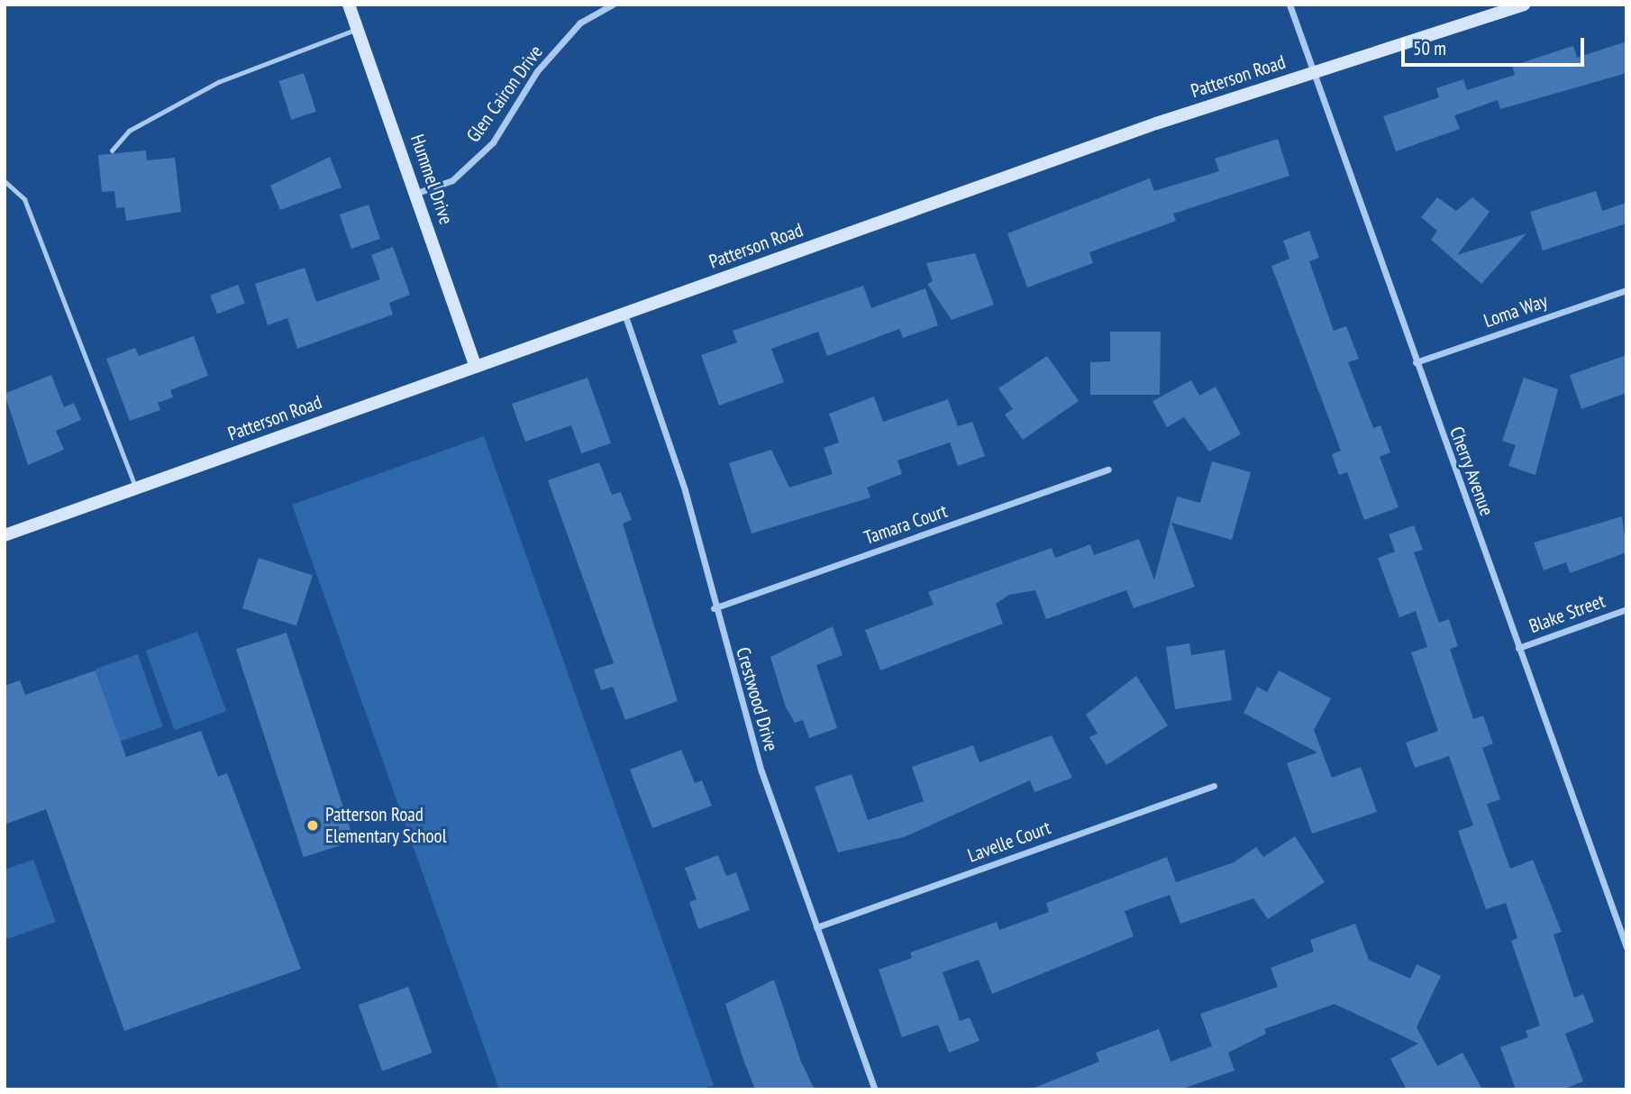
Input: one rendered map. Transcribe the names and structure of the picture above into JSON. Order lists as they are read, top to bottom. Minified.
{"streets":{"street":["Patterson Road","Glen Cairon Drive","Hummel Drive","Loma Way","Cherry Avenue","Tamara Court","Blake Street","Crestwood Drive","Lavelle Court"]},"crossings":[["Patterson Road","Hummel Drive"],["Patterson Road","Cherry Avenue"],["Patterson Road","Crestwood Drive"],["Glen Cairon Drive","Hummel Drive"],["Loma Way","Cherry Avenue"],["Cherry Avenue","Blake Street"],["Tamara Court","Crestwood Drive"],["Crestwood Drive","Lavelle Court"]],"places":["Patterson Road Elementary School"],"scale_bar":"50 m"}
